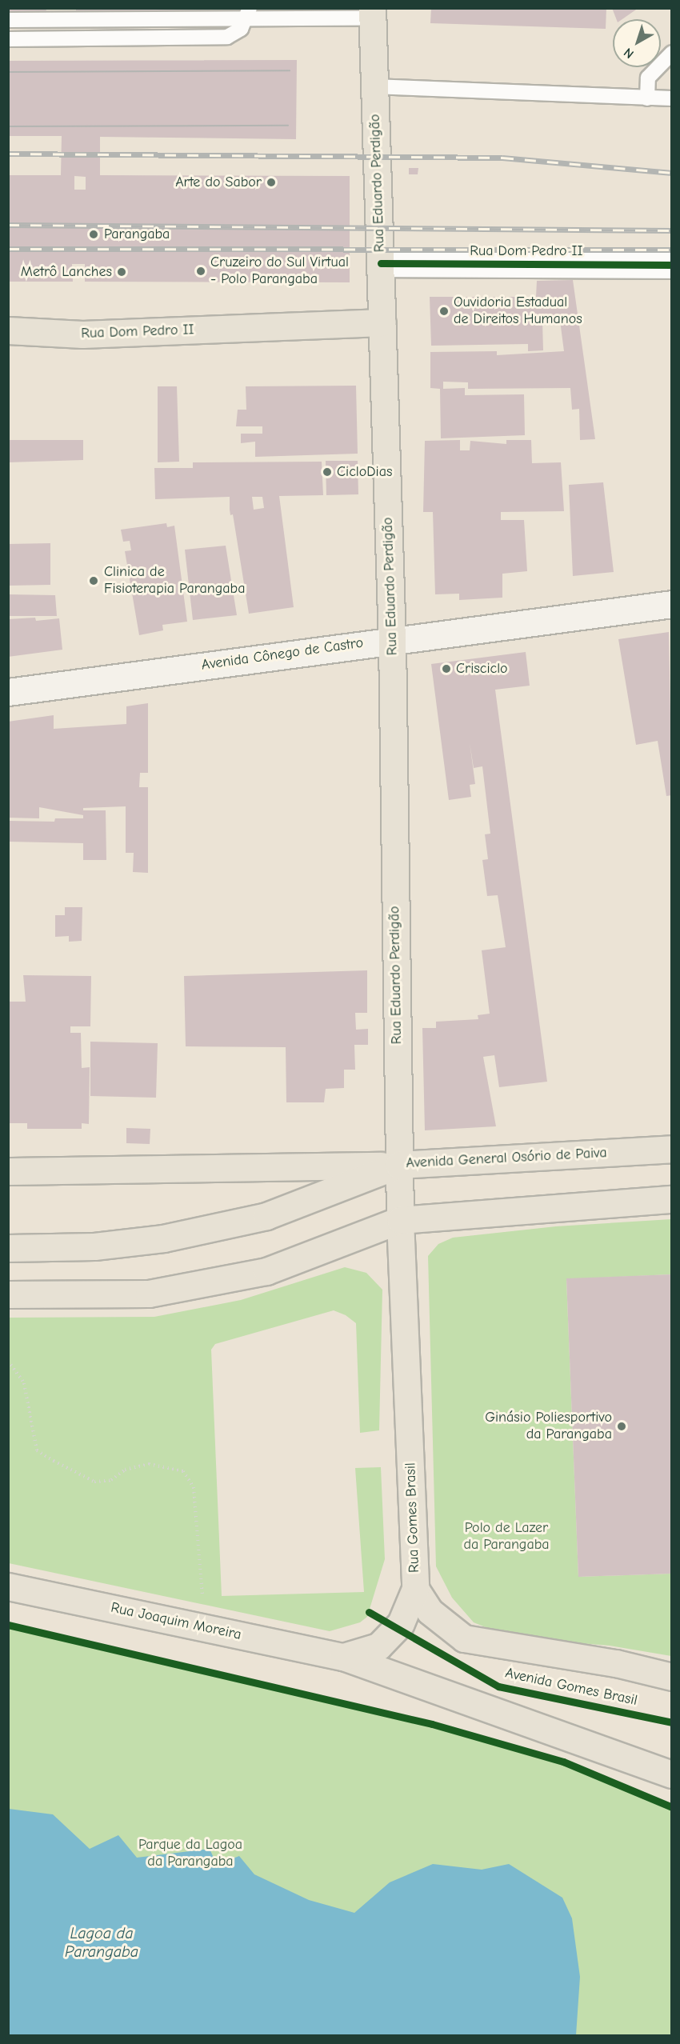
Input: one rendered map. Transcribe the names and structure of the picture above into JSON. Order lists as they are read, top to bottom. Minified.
{"streets":{"main road":["Rua Eduardo Perdigão","Rua Dom Pedro II","Avenida Cônego de Castro","Avenida General Osório de Paiva","Rua Gomes Brasil","Rua Joaquim Moreira"],"cycle path":["Avenida Gomes Brasil"]},"crossings":[["Rua Eduardo Perdigão","Rua Dom Pedro II"],["Rua Eduardo Perdigão","Avenida Cônego de Castro"],["Rua Eduardo Perdigão","Avenida General Osório de Paiva"],["Rua Eduardo Perdigão","Rua Gomes Brasil"],["Avenida General Osório de Paiva","Rua Gomes Brasil"]],"water":["Lagoa da Parangaba"],"parks":["Polo de Lazer da Parangaba","Parque da Lagoa da Parangaba"],"places":["Arte do Sabor","Parangaba","Cruzeiro do Sul Virtual - Polo Parangaba","Metrô Lanches","Ouvidoria Estadual de Direitos Humanos","CicloDias","Clinica de Fisioterapia Parangaba","Crisciclo","Ginásio Poliesportivo da Parangaba"],"north":"bottom left"}
